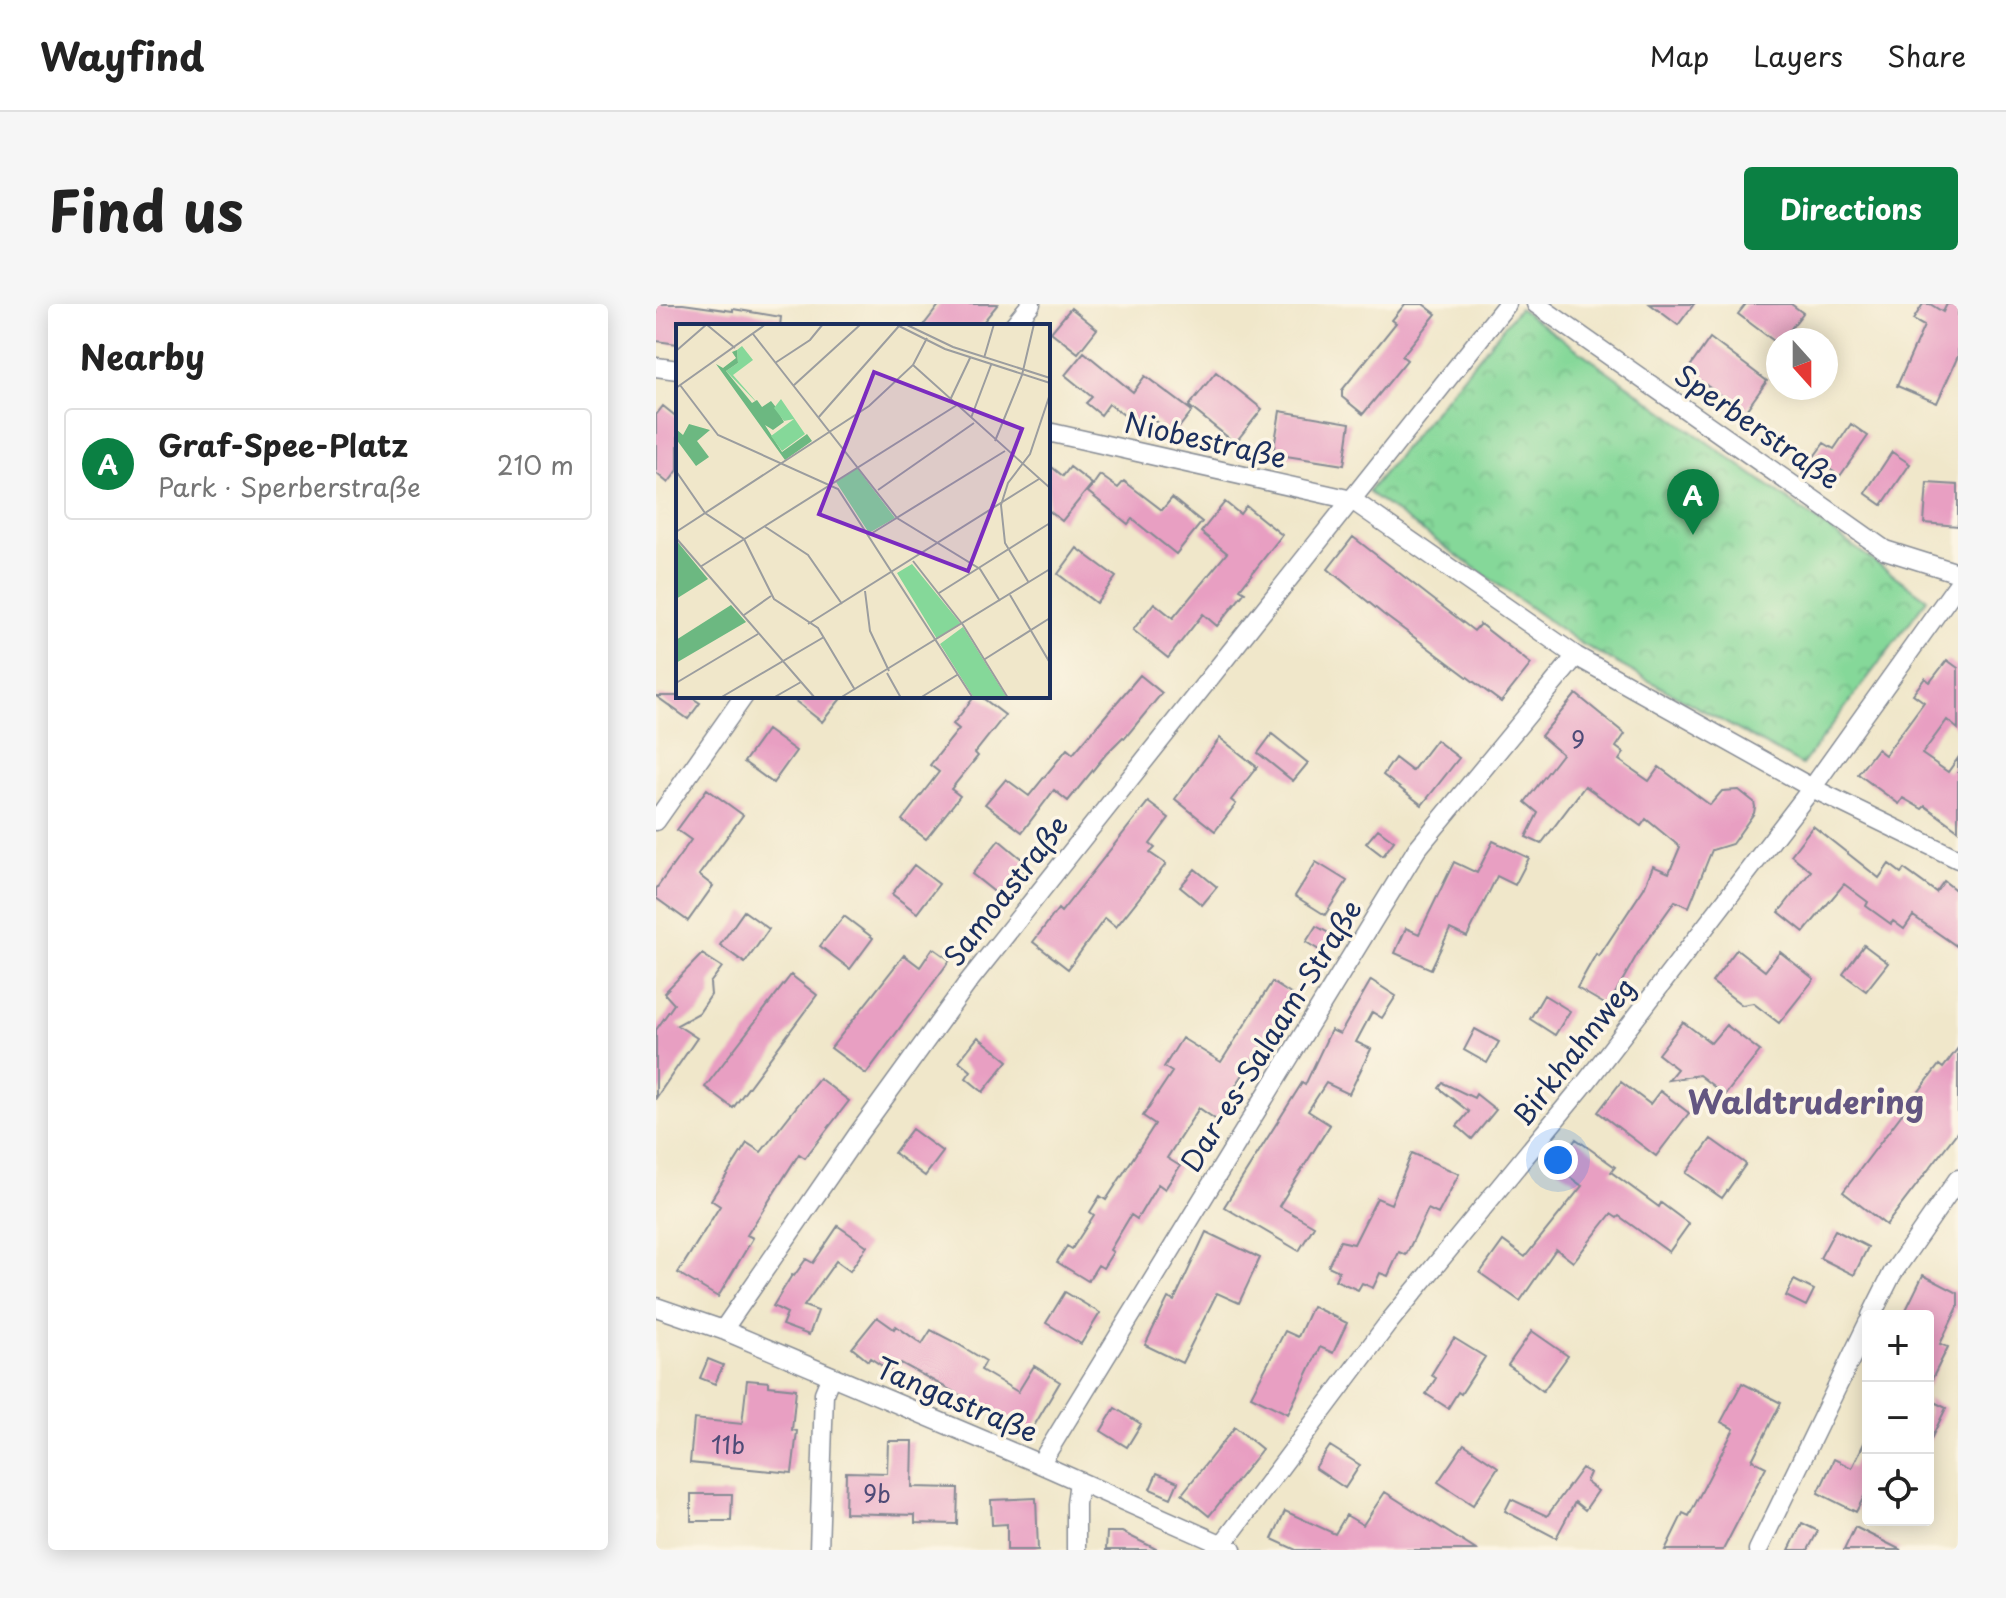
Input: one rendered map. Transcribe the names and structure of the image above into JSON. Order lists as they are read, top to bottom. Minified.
{"streets":{"street":["Sperberstraße","Niobestraße","Samoastraße","Dar-es-Salaam-Straße","Birkhahnweg","Tangastraße"]},"crossings":[["Niobestraße","Samoastraße"],["Samoastraße","Tangastraße"],["Dar-es-Salaam-Straße","Tangastraße"],["Birkhahnweg","Tangastraße"]],"districts":["Waldtrudering"],"house_numbers":["9","11b","9b"],"north":"bottom","page":{"header":"Wayfind","nav":["Map","Layers","Share"],"title":"Find us","buttons":"Directions","heading":"Nearby","list":[{"mark":"A","name":"Graf-Spee-Platz","note":"Park · Sperberstraße","value":"210 m"}],"pins":"A","map_buttons":["+","−"]}}
